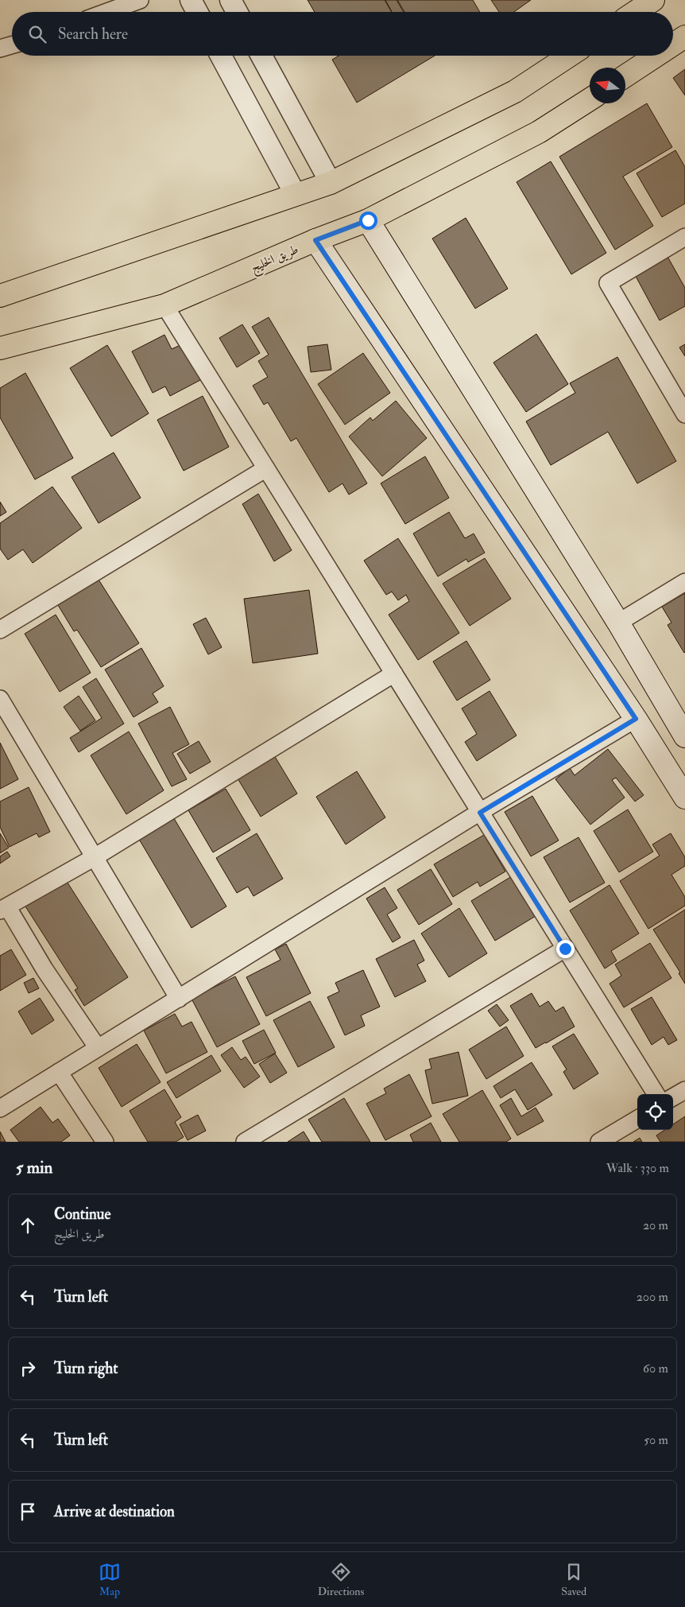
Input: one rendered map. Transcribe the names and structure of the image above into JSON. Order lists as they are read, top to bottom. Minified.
{"streets":{"main road":["طريق الخليج"]},"north":"left","page":{"search":"Search here","heading":["5 min","Walk · 330 m"],"list":[["Continue","طريق الخليج","20 m"],["Turn left","200 m"],["Turn right","60 m"],["Turn left","50 m"],"Arrive at destination"],"nav":["Map","Directions","Saved"]}}
